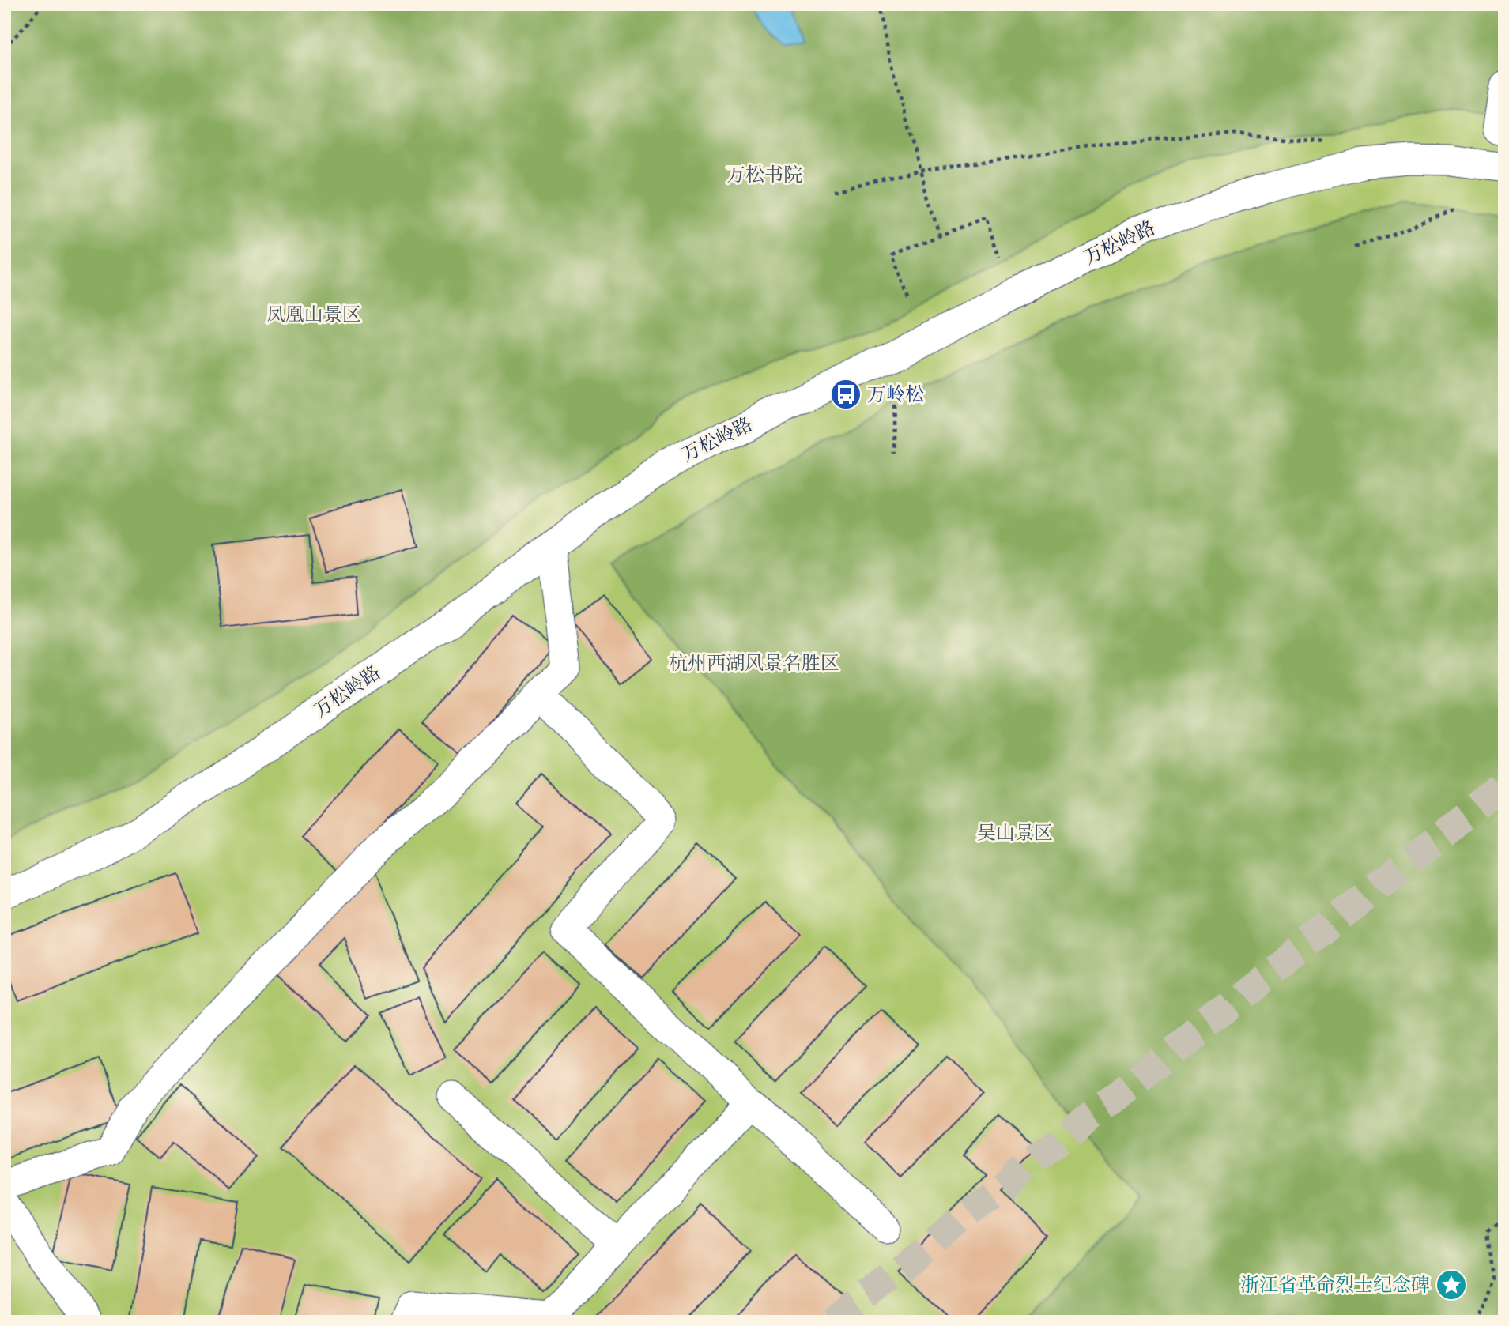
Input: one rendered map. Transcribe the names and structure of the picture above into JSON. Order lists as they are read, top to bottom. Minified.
{"streets":{"street":["万松岭路"]},"parks":["万松书院","凤凰山景区","杭州西湖风景名胜区","吴山景区"],"places":{"bus stop":["万岭松"],"place":["浙江省革命烈士纪念碑"]}}
